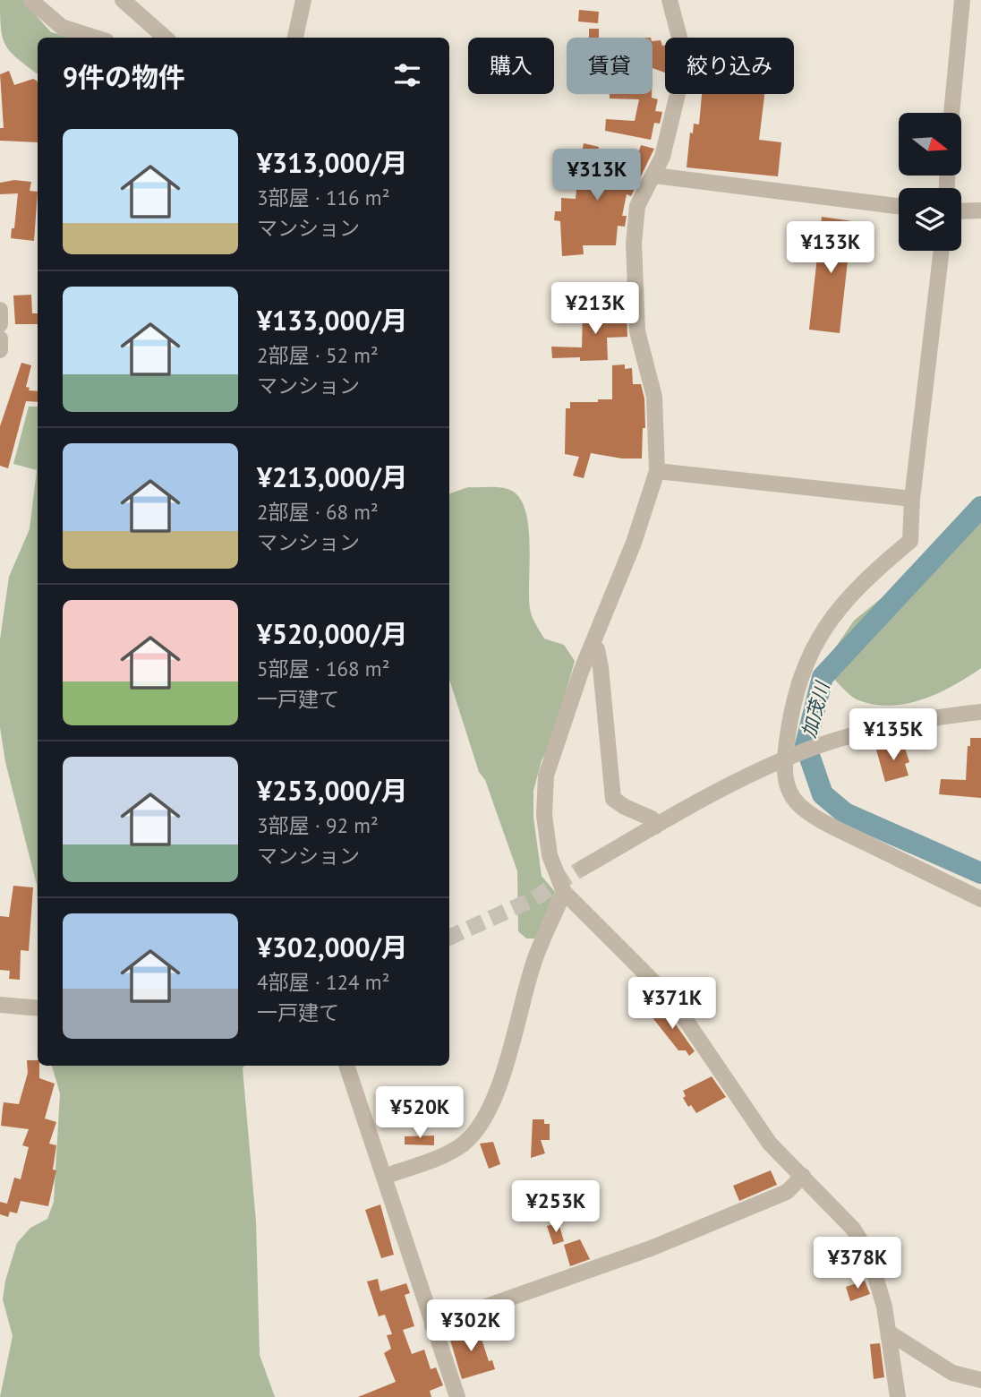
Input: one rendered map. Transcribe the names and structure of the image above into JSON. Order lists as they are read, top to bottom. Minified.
{"water":["加茂川"],"north":"right","page":{"chip":["購入","賃貸","絞り込み"],"heading":"9件の物件","list":[{"name":"¥313,000/月","note":"3部屋 · 116 m² · マンション"},{"name":"¥133,000/月","note":"2部屋 · 52 m² · マンション"},{"name":"¥213,000/月","note":"2部屋 · 68 m² · マンション"},{"name":"¥520,000/月","note":"5部屋 · 168 m² · 一戸建て"},{"name":"¥253,000/月","note":"3部屋 · 92 m² · マンション"},{"name":"¥302,000/月","note":"4部屋 · 124 m² · 一戸建て"}],"price":["¥313K","¥133K","¥213K","¥135K","¥371K","¥520K","¥253K","¥378K","¥302K"]}}
